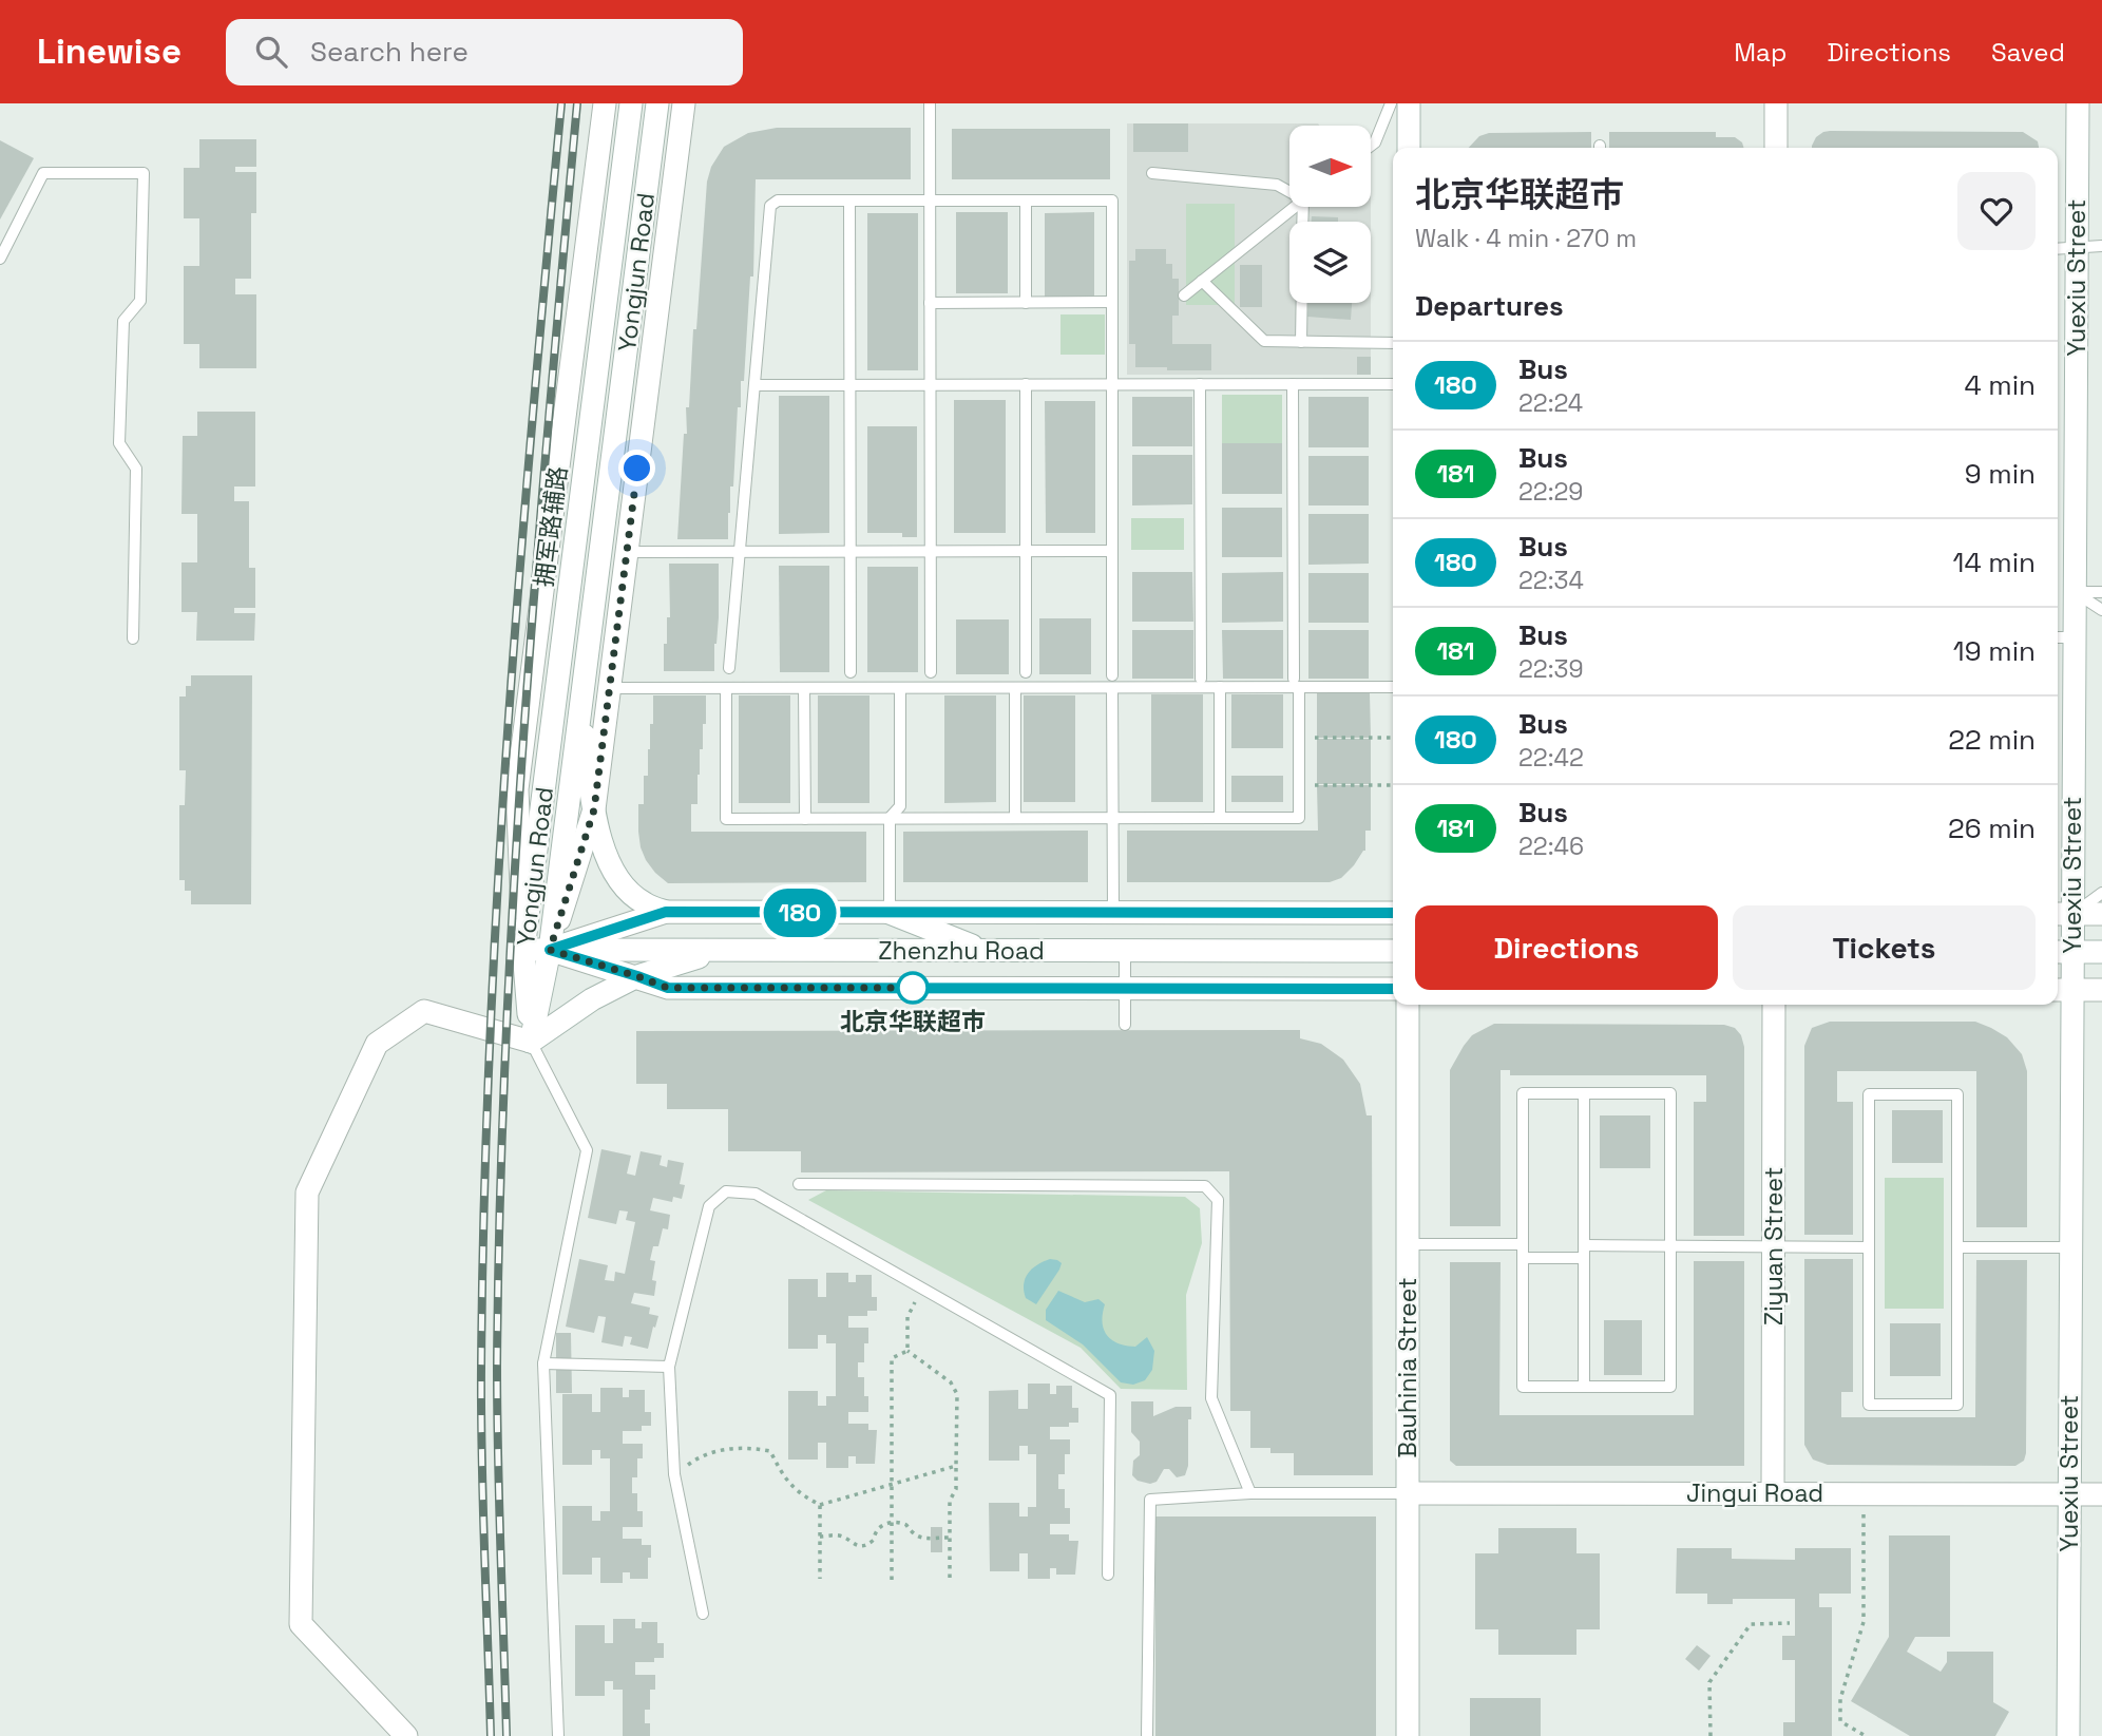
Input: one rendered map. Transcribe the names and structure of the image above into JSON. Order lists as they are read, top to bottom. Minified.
{"streets":{"street":["Yongjun Road","Yuexiu Street","拥军路辅路","Zhenzhu Road","Ziyuan Street","Bauhinia Street","Jingui Road"]},"crossings":[["Yongjun Road","拥军路辅路"],["Yongjun Road","Zhenzhu Road"],["Yuexiu Street","Jingui Road"],["拥军路辅路","Zhenzhu Road"],["Ziyuan Street","Jingui Road"],["Bauhinia Street","Jingui Road"]],"places":["北京华联超巿"],"lines":["bus line 180"],"north":"right","page":{"header":"Linewise","search":"Search here","nav":["Map","Directions","Saved"],"on_map":"180","heading":[["北京华联超巿","Walk · 4 min · 270 m"],"Departures"],"list":[{"mark":"180","name":"Bus","note":"22:24","value":"4 min"},{"mark":"181","name":"Bus","note":"22:29","value":"9 min"},{"mark":"180","name":"Bus","note":"22:34","value":"14 min"},{"mark":"181","name":"Bus","note":"22:39","value":"19 min"},{"mark":"180","name":"Bus","note":"22:42","value":"22 min"},{"mark":"181","name":"Bus","note":"22:46","value":"26 min"}],"buttons":["Directions","Tickets"]}}
